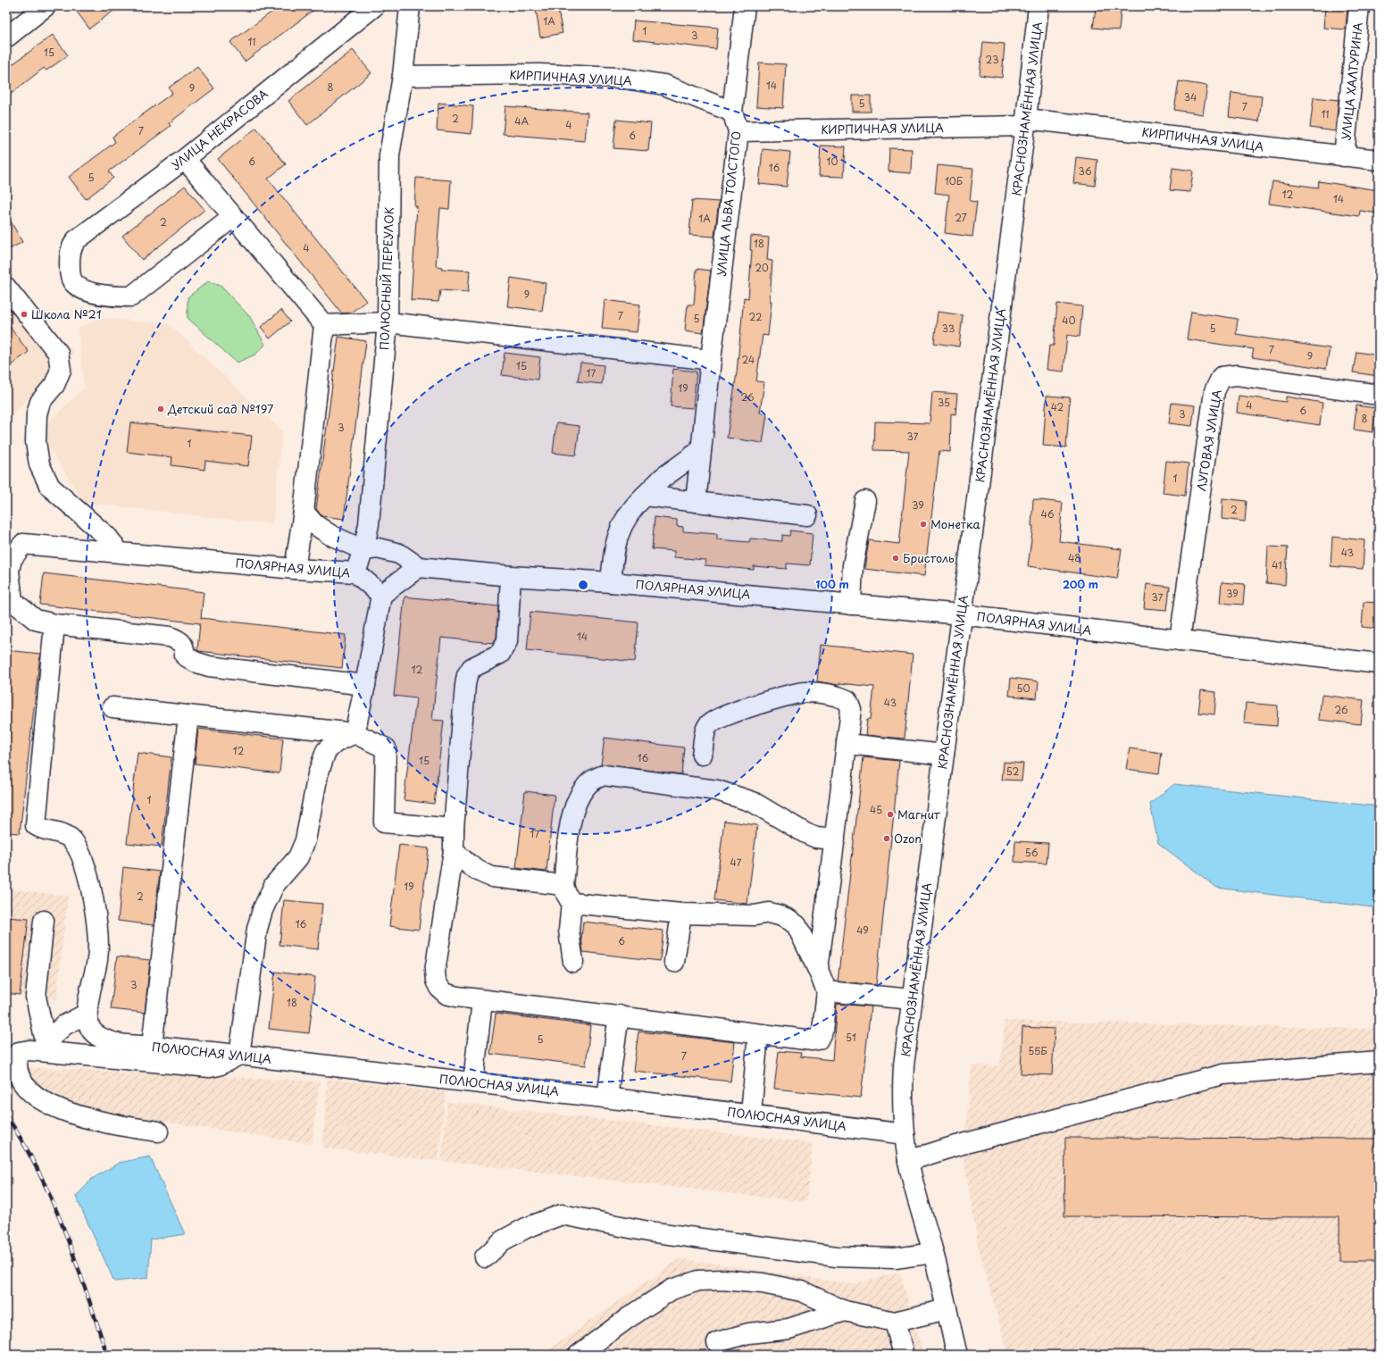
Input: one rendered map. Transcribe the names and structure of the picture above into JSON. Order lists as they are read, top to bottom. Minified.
{"streets":{"street":["КИРПИЧНАЯ УЛИЦА","УЛИЦА ХАЛТУРИНА","КРАСНОЗНАМЁННАЯ УЛИЦА","УЛИЦА НЕКРАСОВА","УЛИЦА ЛЬВА ТОЛСТОГО","ПОЛЮСНЫЙ ПЕРЕУЛОК","ЛУГОВАЯ УЛИЦА","ПОЛЯРНАЯ УЛИЦА","ПОЛЮСНАЯ УЛИЦА"]},"crossings":[["КИРПИЧНАЯ УЛИЦА","УЛИЦА ХАЛТУРИНА"],["КИРПИЧНАЯ УЛИЦА","КРАСНОЗНАМЁННАЯ УЛИЦА"],["КИРПИЧНАЯ УЛИЦА","УЛИЦА ЛЬВА ТОЛСТОГО"],["КИРПИЧНАЯ УЛИЦА","ПОЛЮСНЫЙ ПЕРЕУЛОК"],["КРАСНОЗНАМЁННАЯ УЛИЦА","ПОЛЯРНАЯ УЛИЦА"],["КРАСНОЗНАМЁННАЯ УЛИЦА","ПОЛЮСНАЯ УЛИЦА"],["ПОЛЮСНЫЙ ПЕРЕУЛОК","ПОЛЯРНАЯ УЛИЦА"],["ЛУГОВАЯ УЛИЦА","ПОЛЯРНАЯ УЛИЦА"]],"places":["Школа №21","Детский сад №197","Монетка","Бристоль","Магнит","Ozon"],"house_numbers":["1А","1","3","11","15","23","14","8","9","34","5","7","11","2","4А","4","7","6","6","10","16","36","5","10Б","12","14","27","1А","2","18","4","20","9","7","22","5","40","33","5","7","9","24","15","17","19","26","35","4","42","6","3","8","3","37","1","1","39","2","46","43","48","41","39","37","14","12","50","43","26","12","16","15","52","1","45","17","56","47","19","2","16","49","6","3","18","51","5","55Б","7"],"rings":["100 m","200 m"]}
